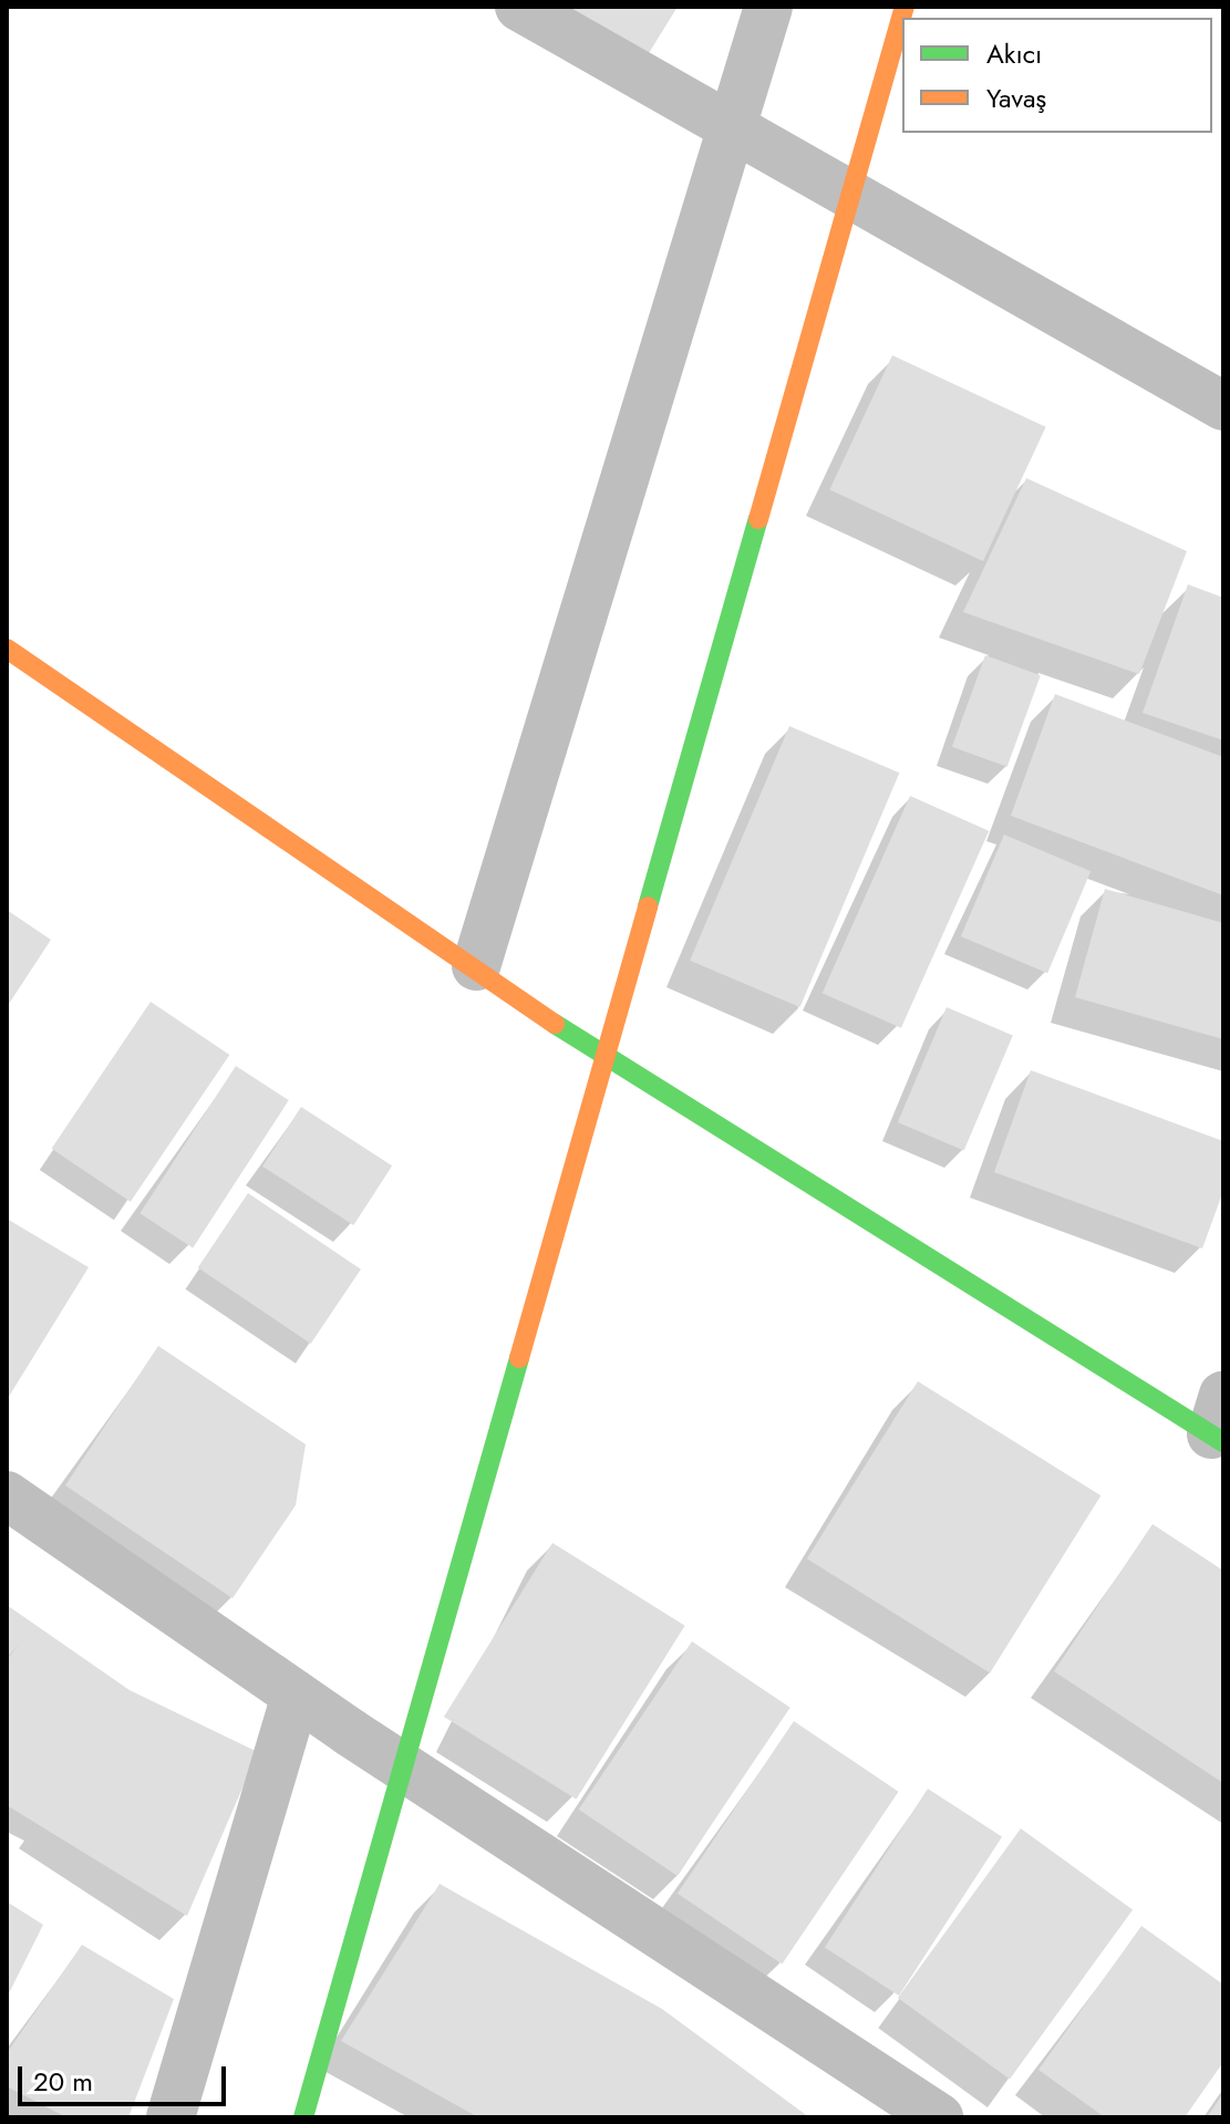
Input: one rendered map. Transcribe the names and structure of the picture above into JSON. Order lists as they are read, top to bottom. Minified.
{"legend":["Akıcı","Yavaş"],"scale_bar":"20 m"}
